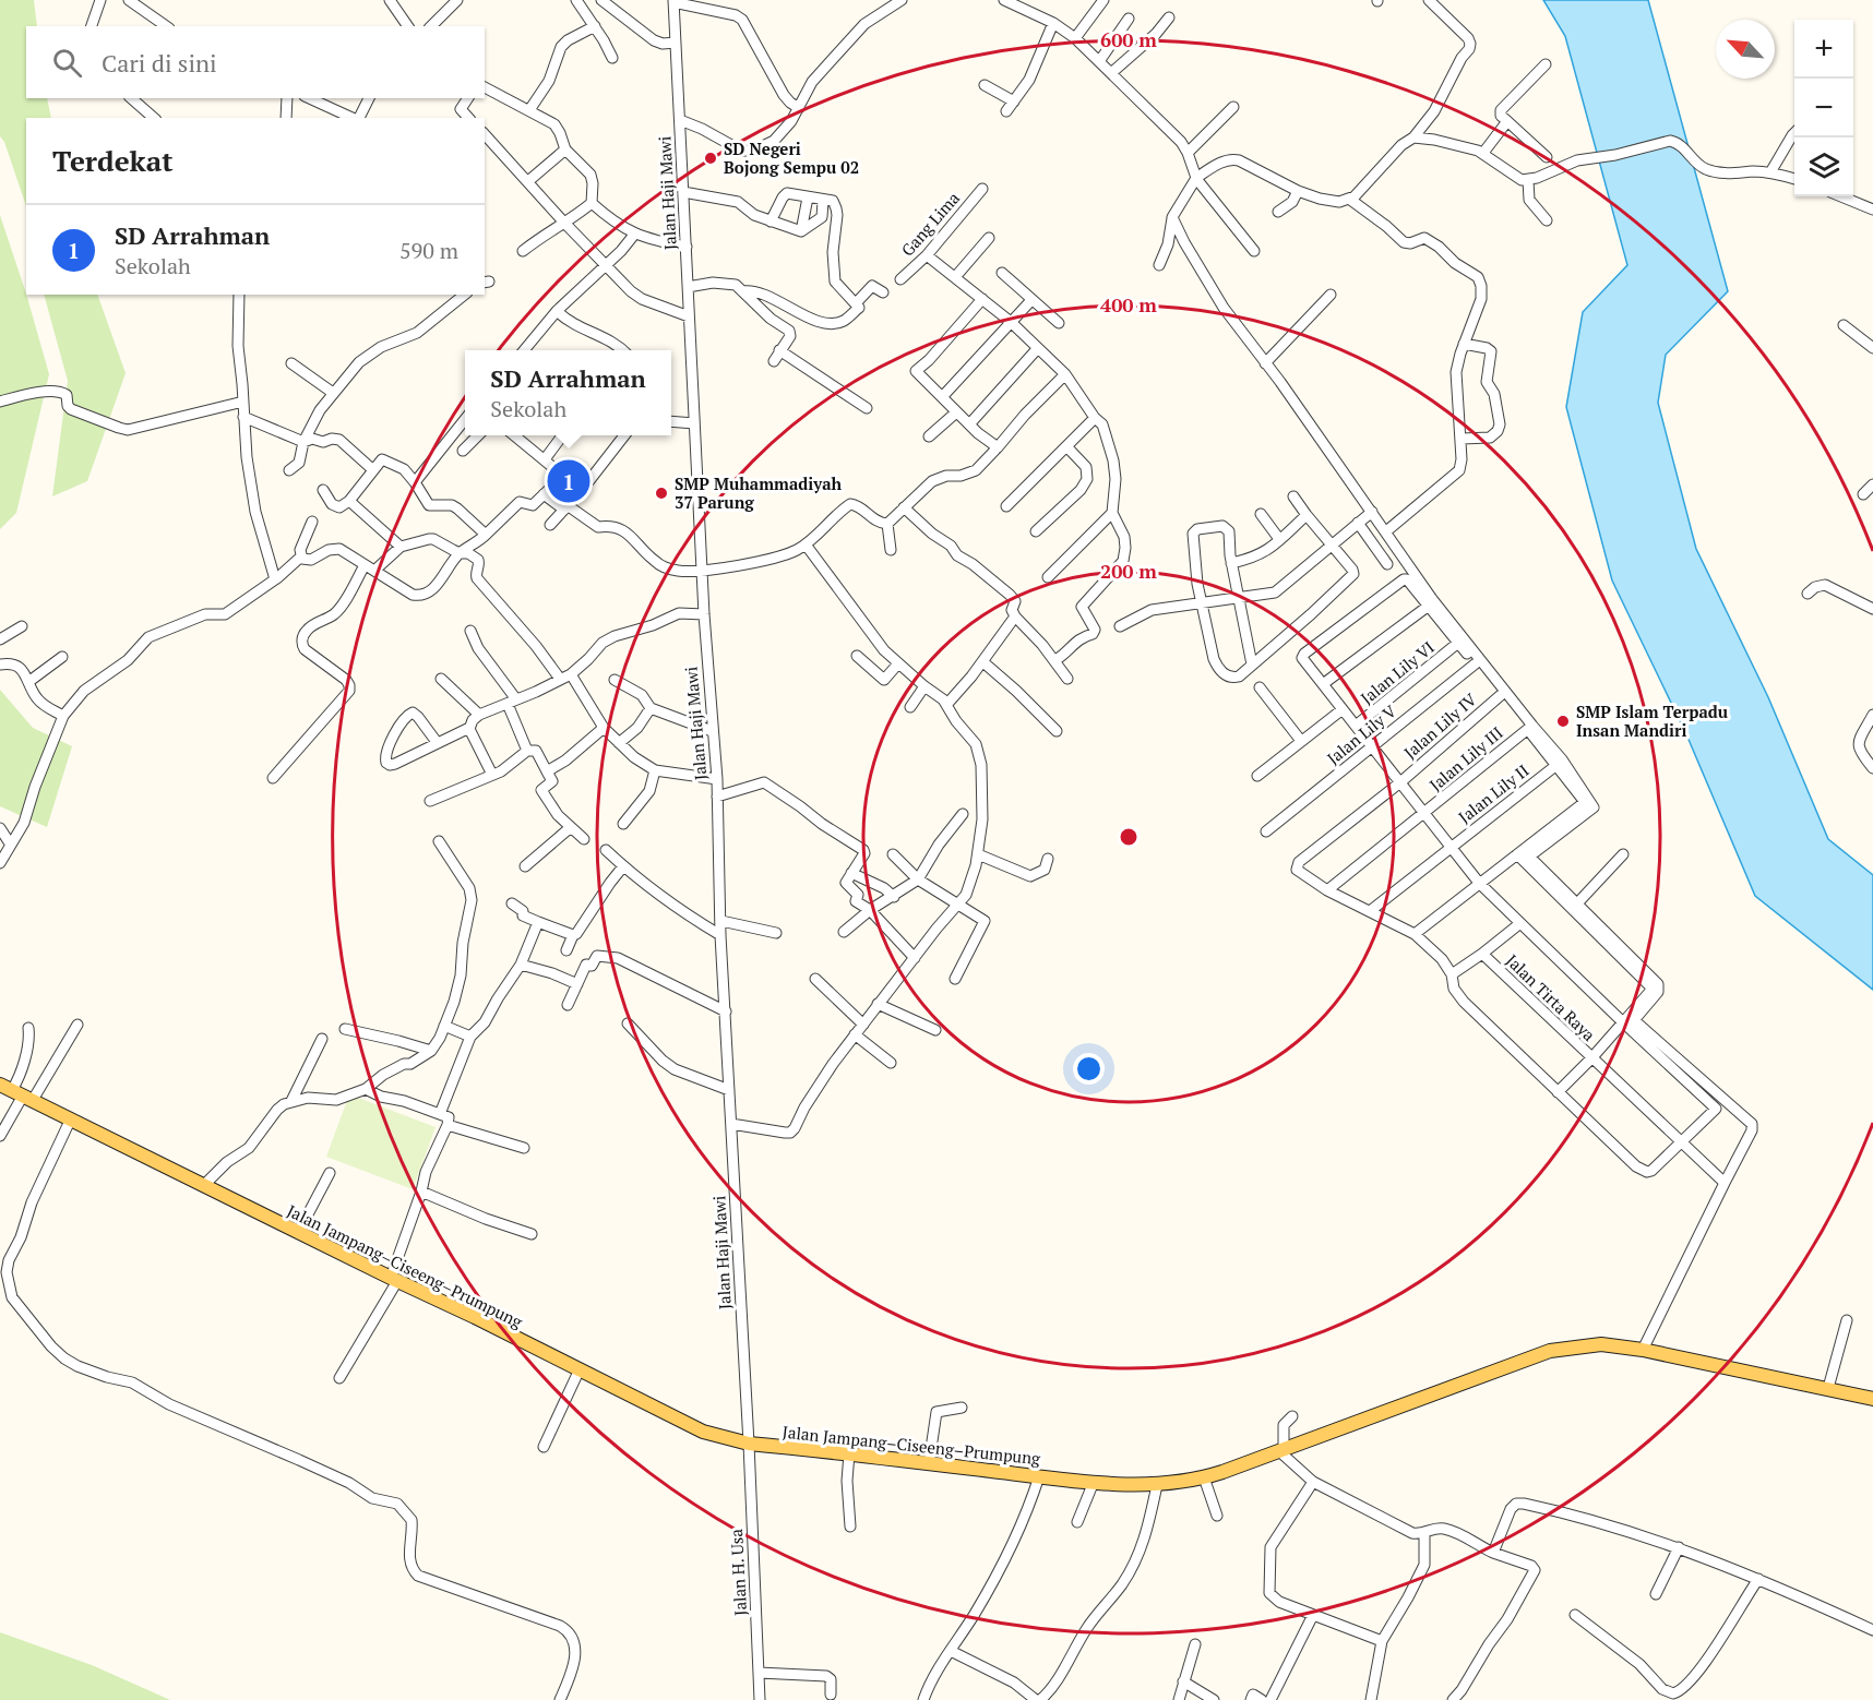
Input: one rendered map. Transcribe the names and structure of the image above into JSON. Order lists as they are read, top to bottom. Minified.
{"streets":{"main road":["Jalan Jampang–Ciseeng–Prumpung"],"street":["Jalan Haji Mawi","Gang Lima","Jalan Lily VI","Jalan Lily IV","Jalan Lily V","Jalan Lily III","Jalan Lily II","Jalan Tirta Raya","Jalan H. Usa"]},"crossings":[["Jalan Haji Mawi","Jalan Jampang–Ciseeng–Prumpung"],["Jalan Haji Mawi","Jalan H. Usa"],["Jalan Lily IV","Jalan Lily III"],["Jalan Jampang–Ciseeng–Prumpung","Jalan H. Usa"]],"places":["SD Negeri Bojong Sempu 02","SMP Muhammadiyah 37 Parung","SMP Islam Terpadu Insan Mandiri"],"north":"top left","page":{"map_buttons":["+","−"],"search":"Cari di sini","heading":"Terdekat","list":[{"mark":"1","name":"SD Arrahman","note":"Sekolah","value":"590 m"}],"popup":["SD Arrahman","Sekolah"],"pins":"1"},"rings":["600 m","400 m","200 m"]}
